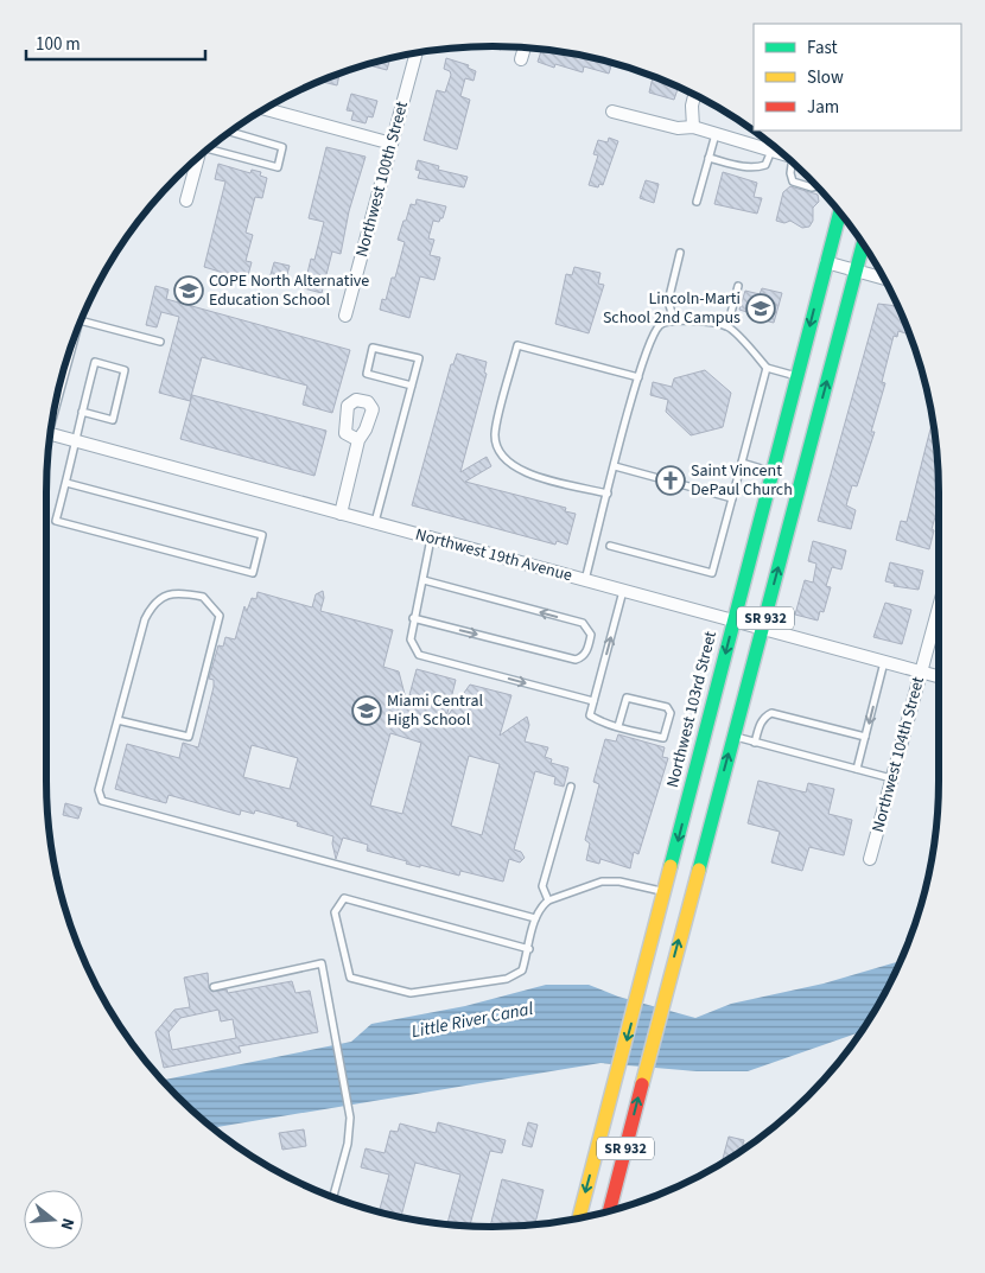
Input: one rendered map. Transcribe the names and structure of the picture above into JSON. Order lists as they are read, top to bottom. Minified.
{"streets":{"main road":["SR 932","Northwest 103rd Street"],"street":["Northwest 100th Street","Northwest 19th Avenue","Northwest 104th Street"]},"crossings":[["Northwest 19th Avenue","SR 932"],["Northwest 19th Avenue","Northwest 103rd Street"],["Northwest 19th Avenue","Northwest 104th Street"]],"water":["Little River Canal"],"places":{"school or university":["COPE North Alternative Education School","Lincoln-Marti School 2nd Campus","Miami Central High School"],"church":["Saint Vincent DePaul Church"]},"legend":["Fast","Slow","Jam"],"scale_bar":"100 m","north":"right"}
